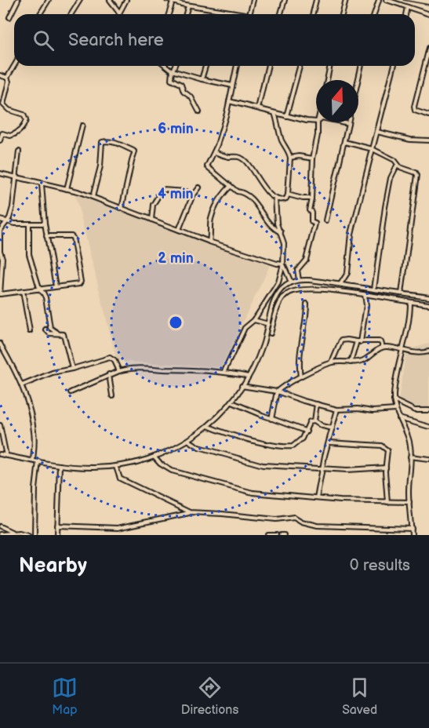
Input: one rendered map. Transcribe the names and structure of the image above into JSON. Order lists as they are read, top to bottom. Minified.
{"north":"top","page":{"search":"Search here","heading":["Nearby","0 results"],"nav":["Map","Directions","Saved"]},"rings":["6 min","4 min","2 min"]}
